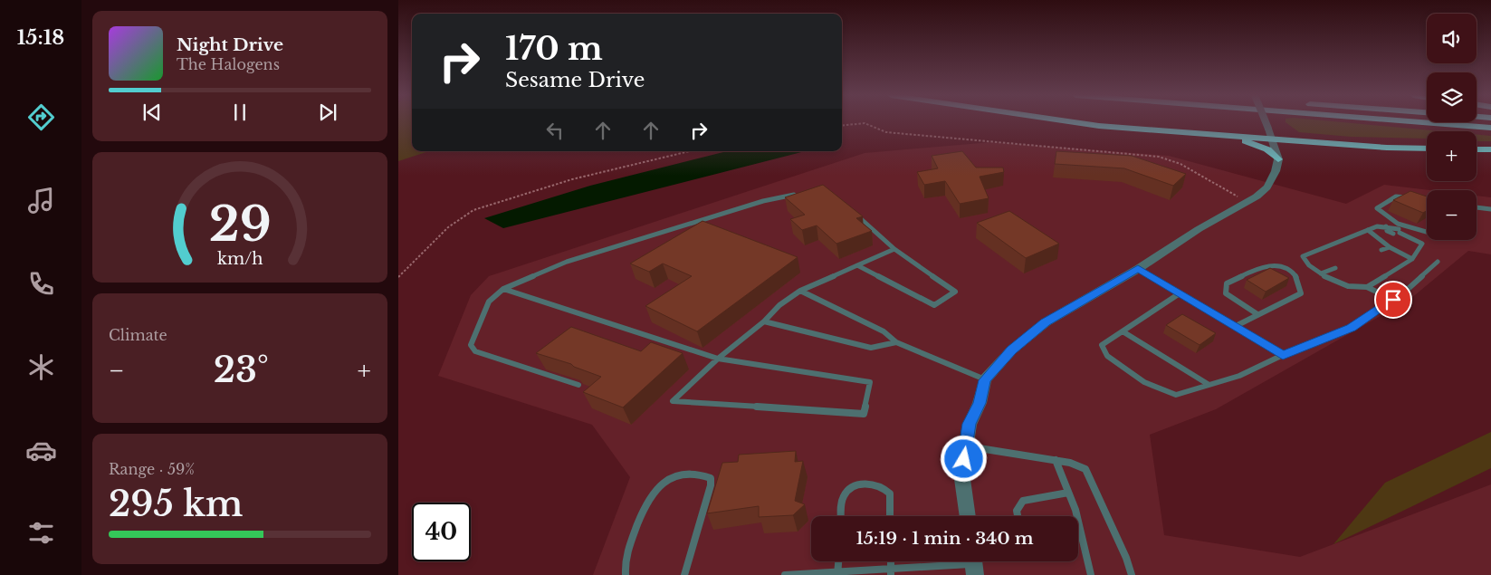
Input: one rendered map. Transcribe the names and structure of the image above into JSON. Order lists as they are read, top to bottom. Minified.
{"page":{"tabs":"15:18","map_buttons":["+","−"],"turn":["170 m","Sesame Drive"],"song":["Night Drive","The Halogens"],"tile":["Climate",["Range · 59%","295 km"]],"heat":["−","23°","+"],"limit":"40","trip":"15:19 · 1 min · 340 m","gauge":["29","km/h"]}}
